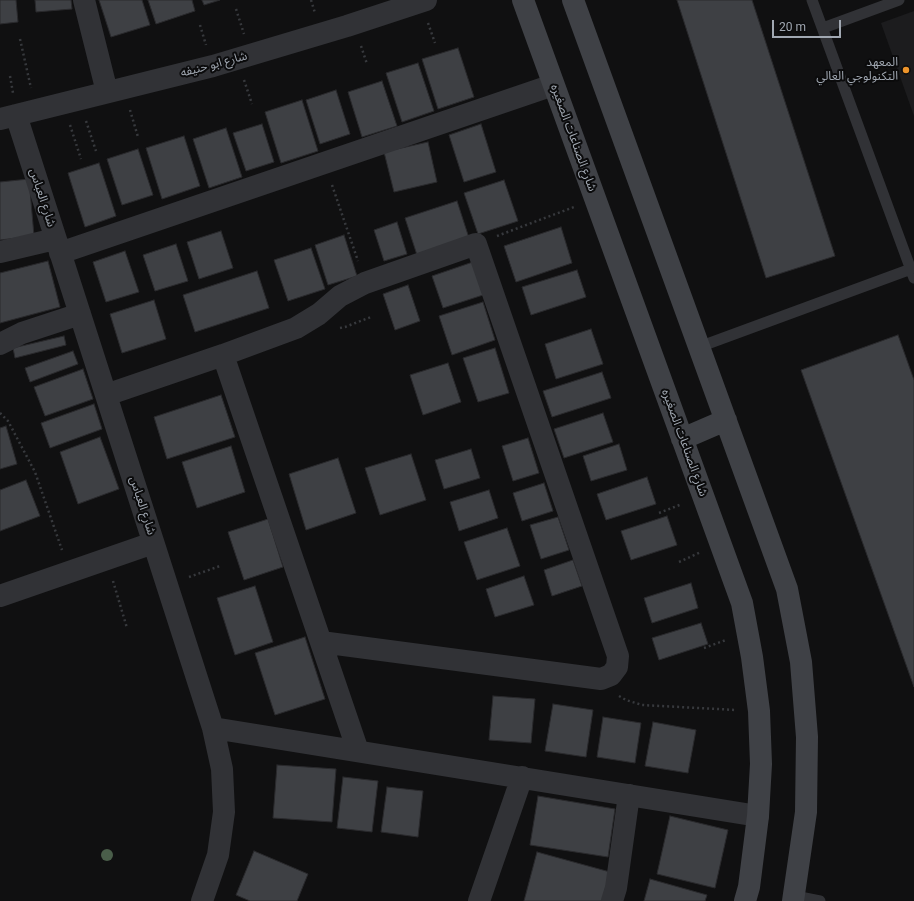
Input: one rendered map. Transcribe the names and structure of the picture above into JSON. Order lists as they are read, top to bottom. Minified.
{"streets":{"street":["شارع ابو حنيفه","شارع الصناعات الصغيره","شارع العباس"]},"crossings":[["شارع ابو حنيفه","شارع العباس"]],"places":["المعهد التكنولوجي العالي"],"scale_bar":"20 m"}
